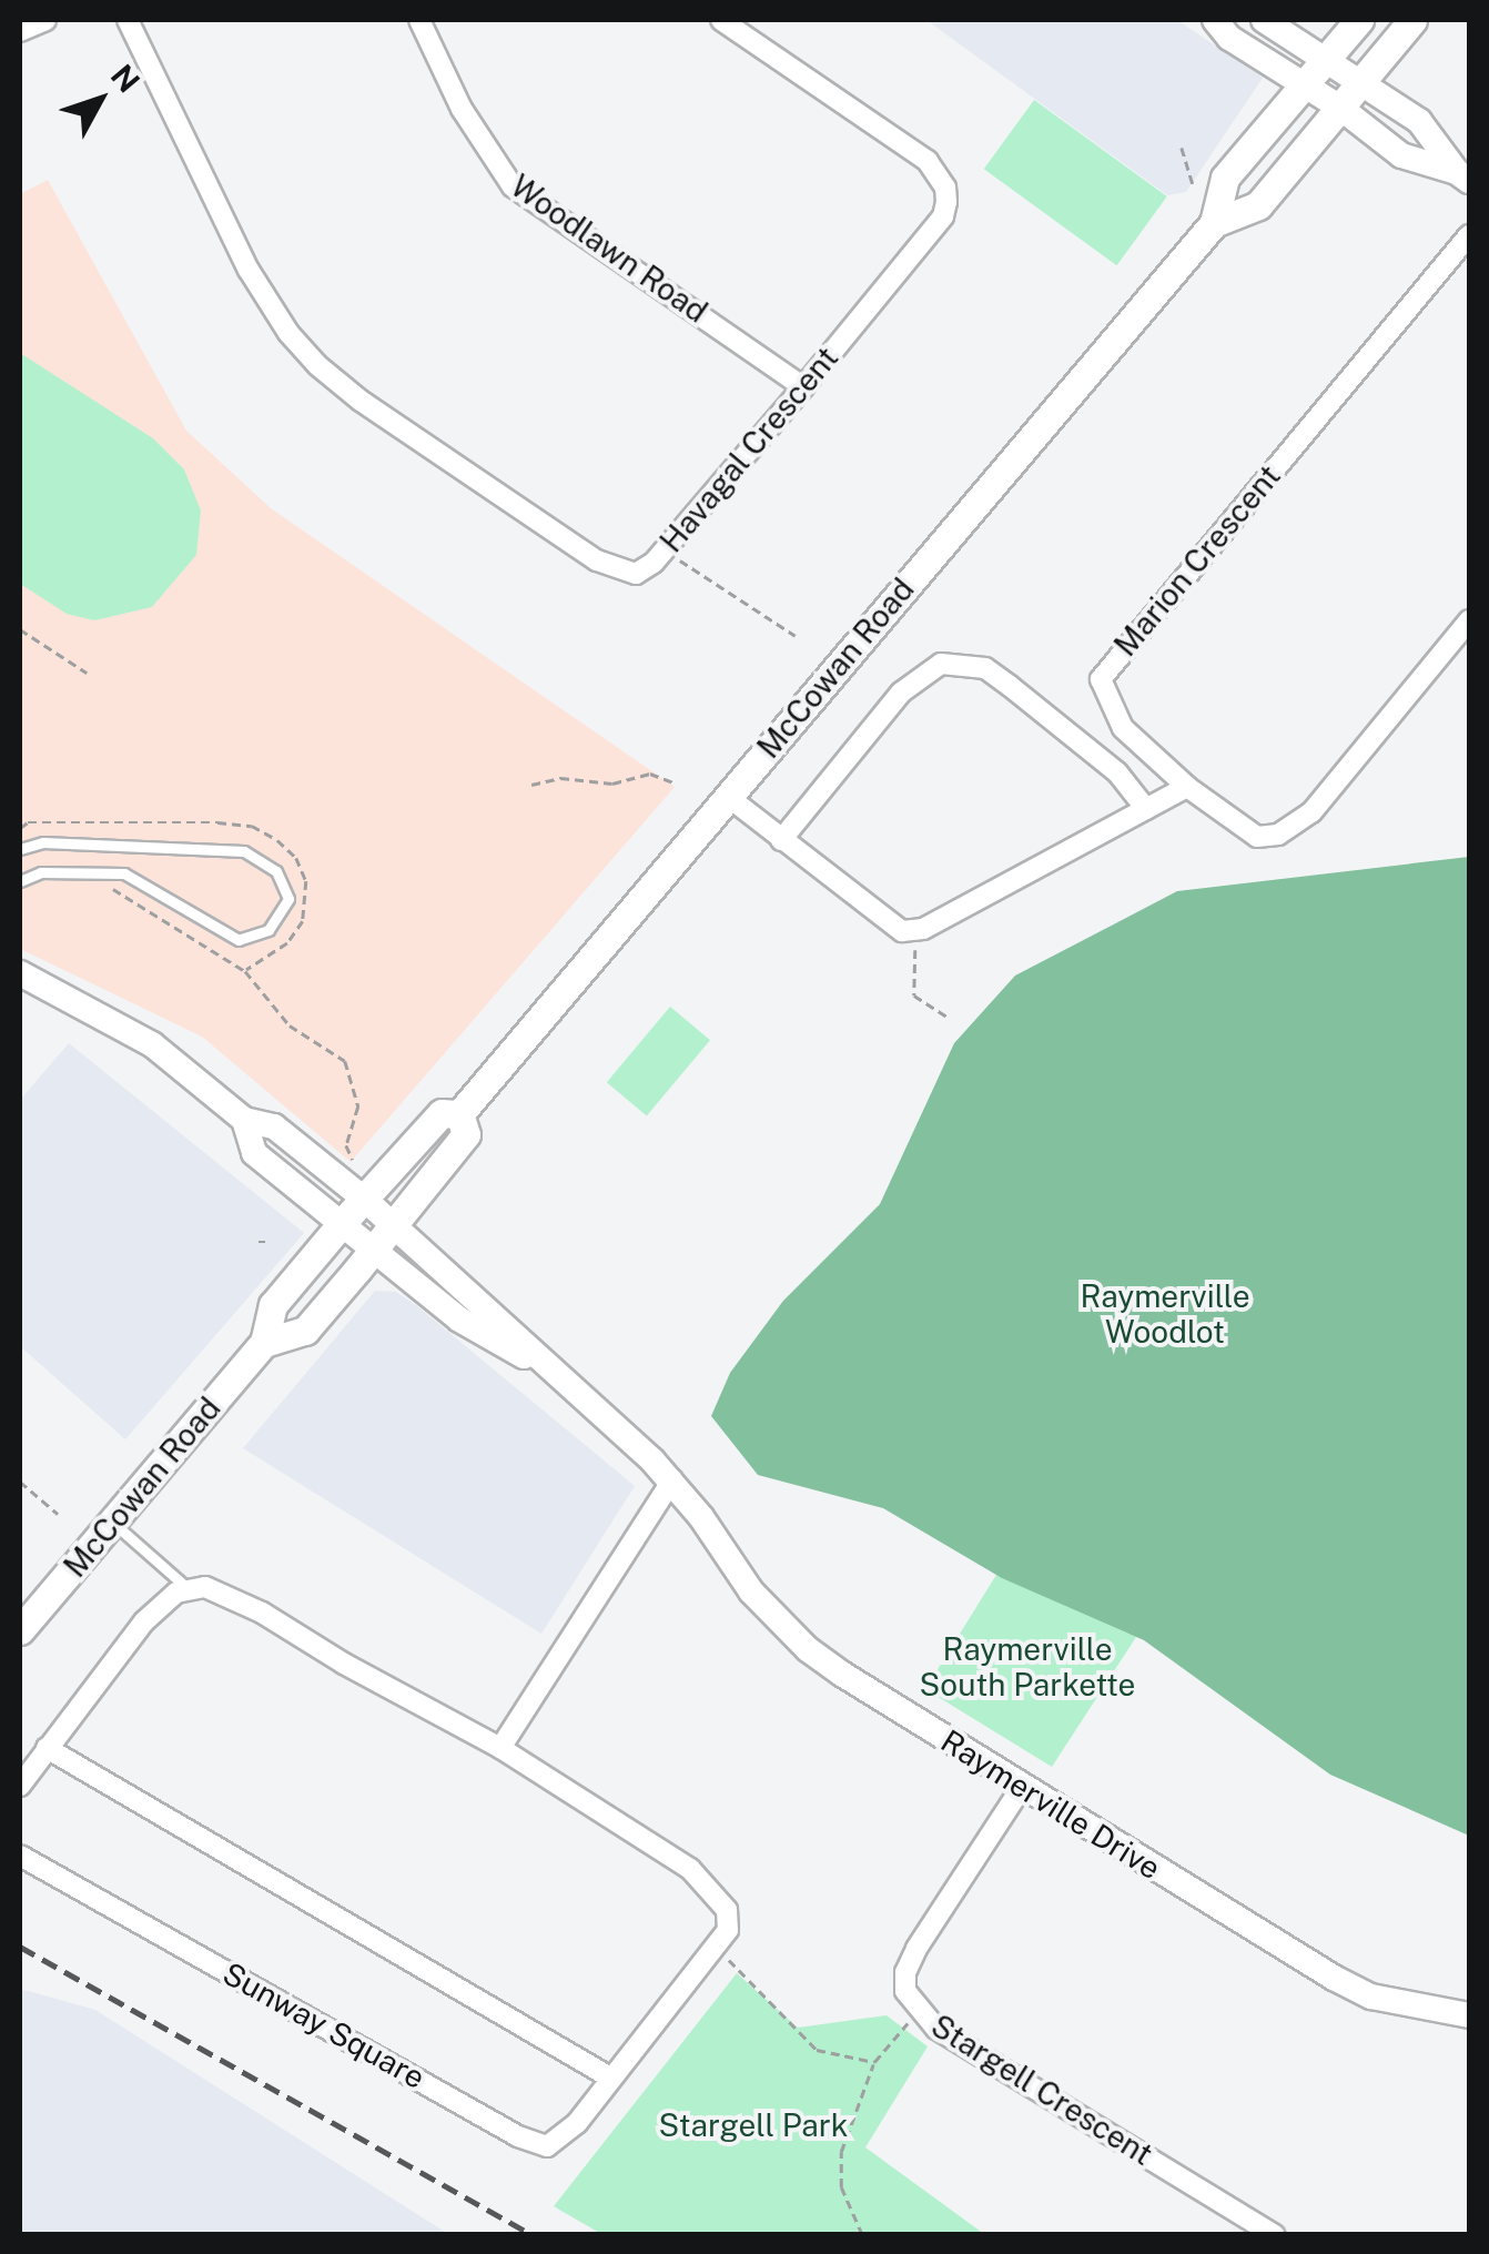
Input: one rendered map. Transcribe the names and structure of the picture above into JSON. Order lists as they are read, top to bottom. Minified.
{"streets":{"main road":["McCowan Road"],"street":["Woodlawn Road","Havagal Crescent","Marion Crescent","Raymerville Drive","Sunway Square","Stargell Crescent"]},"crossings":[["Woodlawn Road","Havagal Crescent"],["McCowan Road","Raymerville Drive"],["Raymerville Drive","Stargell Crescent"]],"parks":["Raymerville Woodlot","Raymerville South Parkette","Stargell Park"],"north":"top right"}
